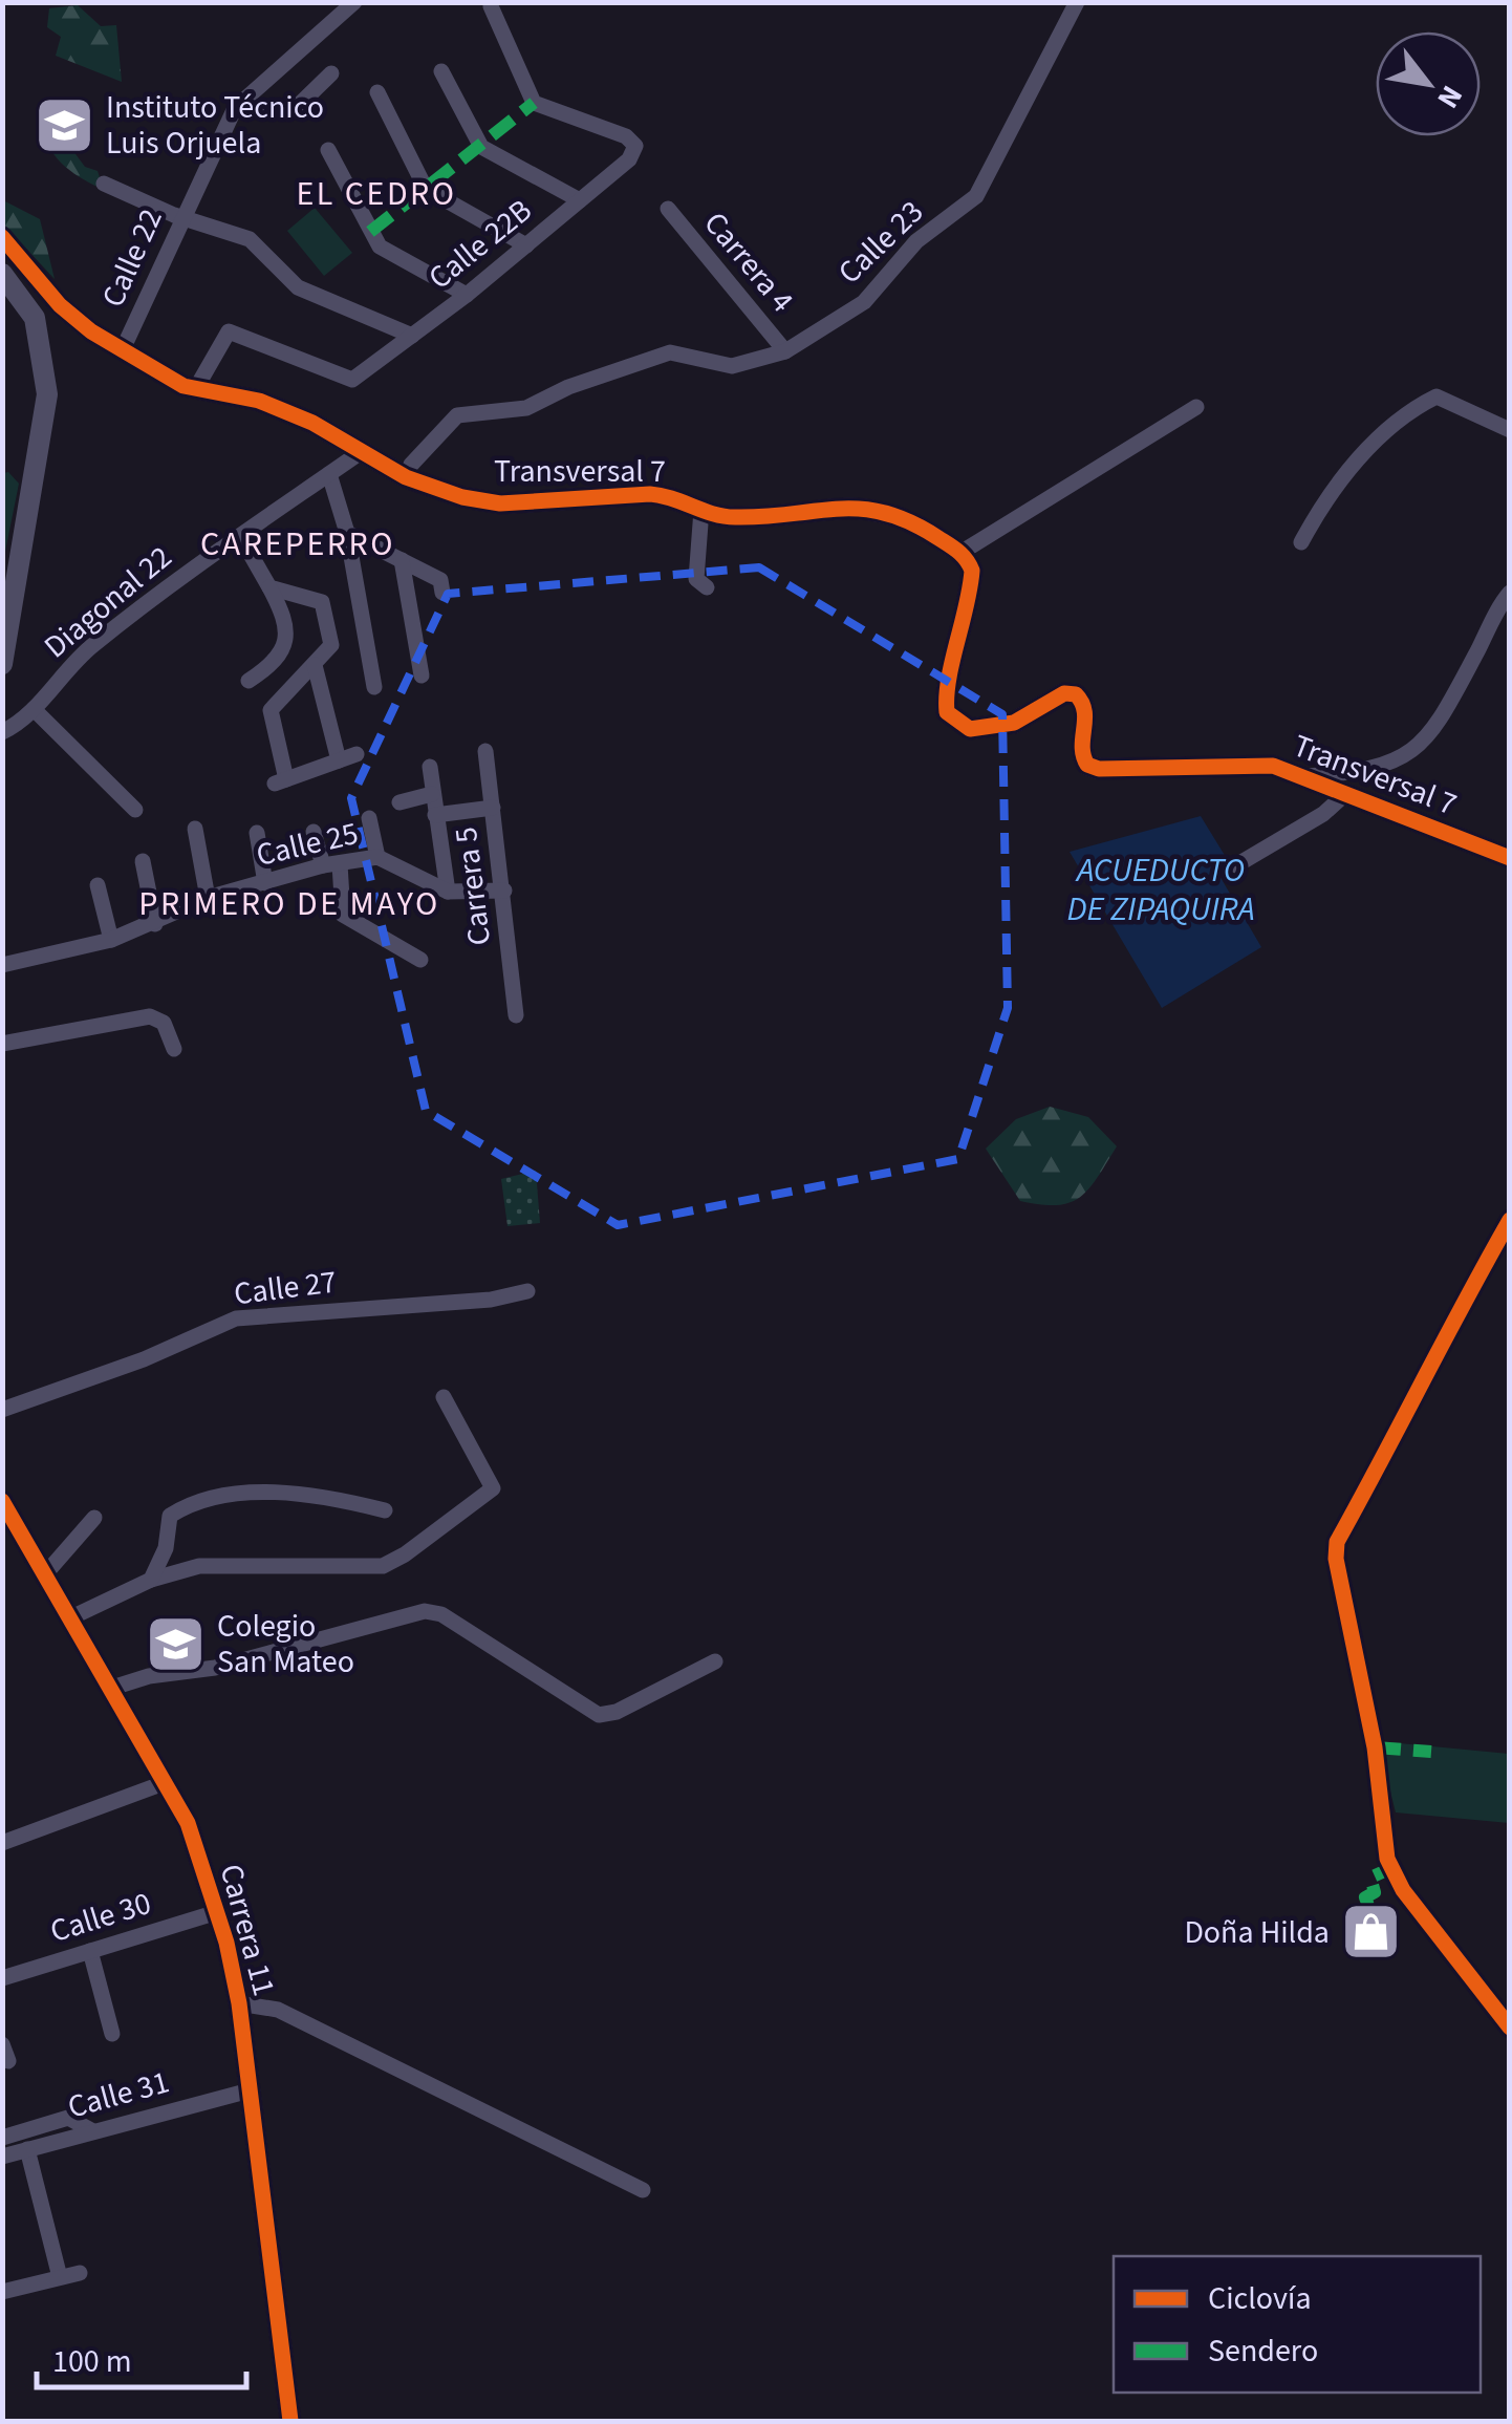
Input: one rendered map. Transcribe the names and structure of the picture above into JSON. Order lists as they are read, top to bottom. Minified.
{"streets":{"street":["Calle 23","Calle 22B","Calle 22","Carrera 4","Transversal 7","Diagonal 22","Calle 25","Carrera 5","Calle 27","Calle 30","Carrera 11","Calle 31"]},"crossings":[["Calle 23","Carrera 4"],["Calle 23","Transversal 7"],["Calle 22B","Transversal 7"],["Calle 22","Transversal 7"],["Transversal 7","Diagonal 22"],["Calle 25","Carrera 5"],["Calle 30","Carrera 11"],["Carrera 11","Calle 31"]],"districts":["EL CEDRO","CAREPERRO","PRIMERO DE MAYO"],"water":["ACUEDUCTO DE ZIPAQUIRA"],"places":{"school or university":["Instituto Técnico Luis Orjuela","Colegio San Mateo"],"shop":["Doña Hilda"]},"legend":["Ciclovía","Sendero"],"scale_bar":"100 m","north":"bottom right"}
